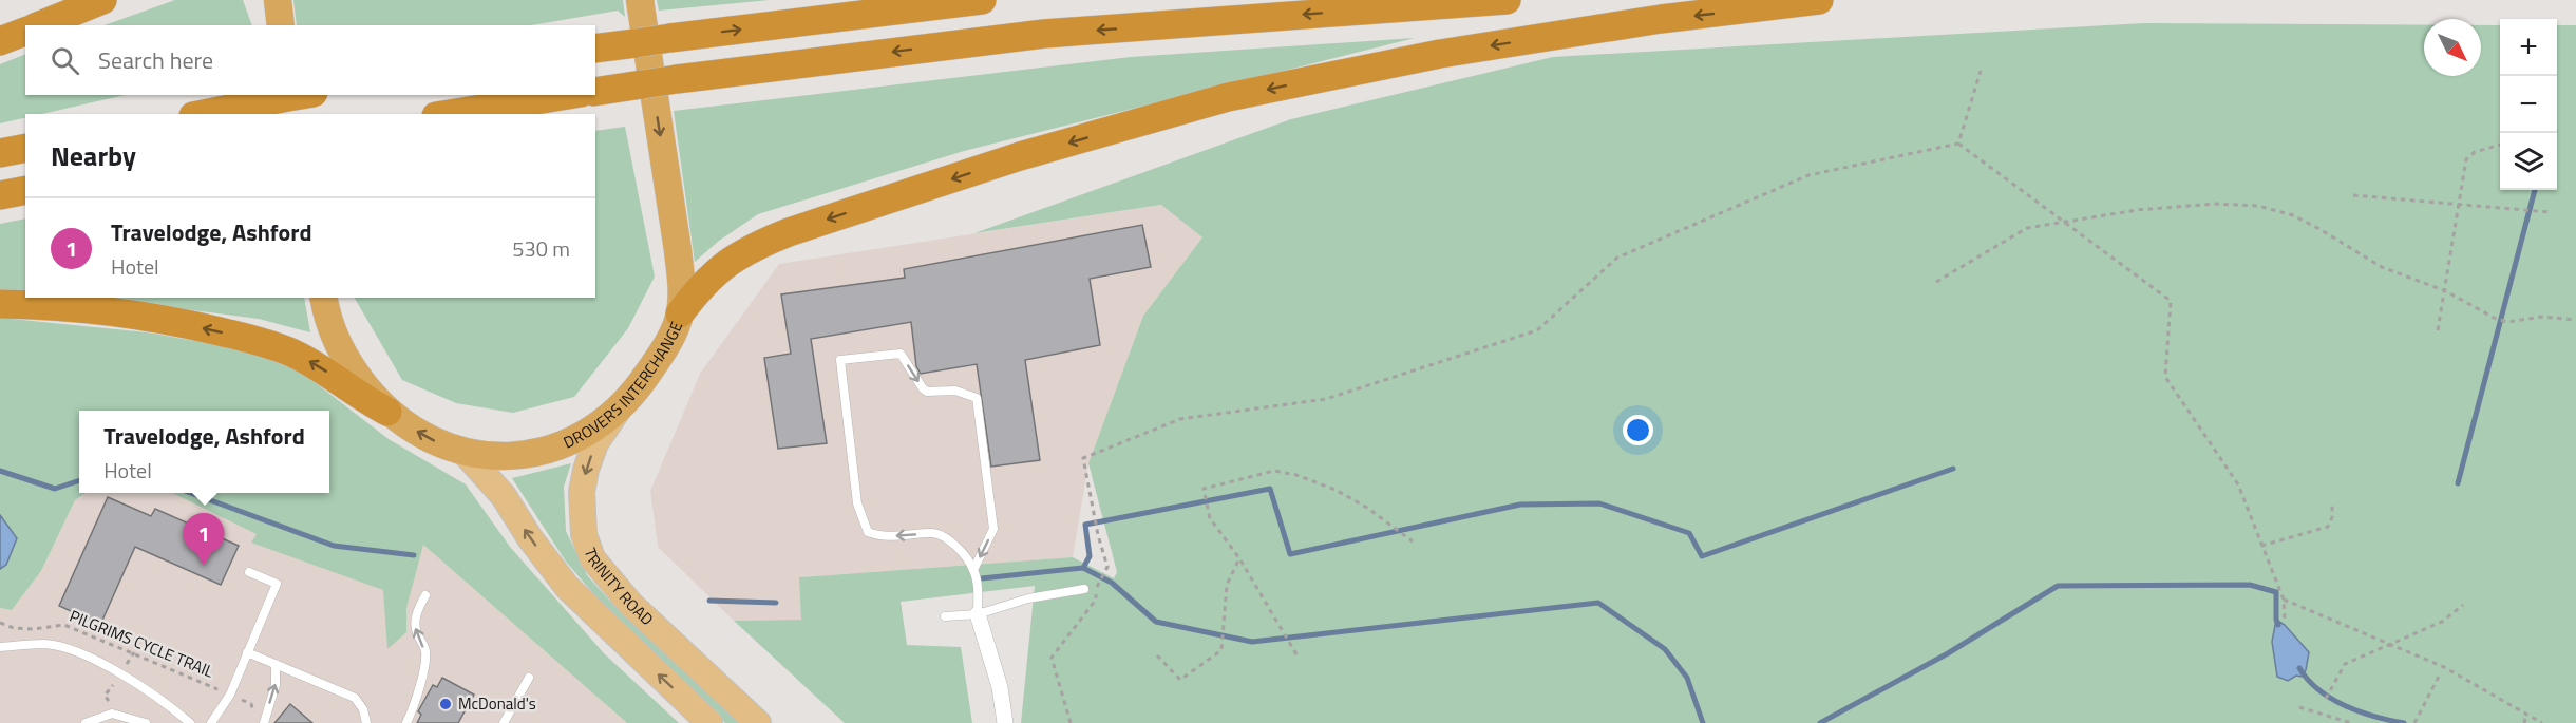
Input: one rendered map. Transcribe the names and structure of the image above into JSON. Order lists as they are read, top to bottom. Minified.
{"streets":{"highway":["DROVERS INTERCHANGE"],"main road":["TRINITY ROAD"],"path":["PILGRIMS CYCLE TRAIL"]},"crossings":[["DROVERS INTERCHANGE","TRINITY ROAD"]],"places":["McDonald's"],"north":"bottom right","page":{"map_buttons":["+","−"],"search":"Search here","heading":"Nearby","list":[{"mark":"1","name":"Travelodge, Ashford","note":"Hotel","value":"530 m"}],"popup":["Travelodge, Ashford","Hotel"],"pins":"1"}}
